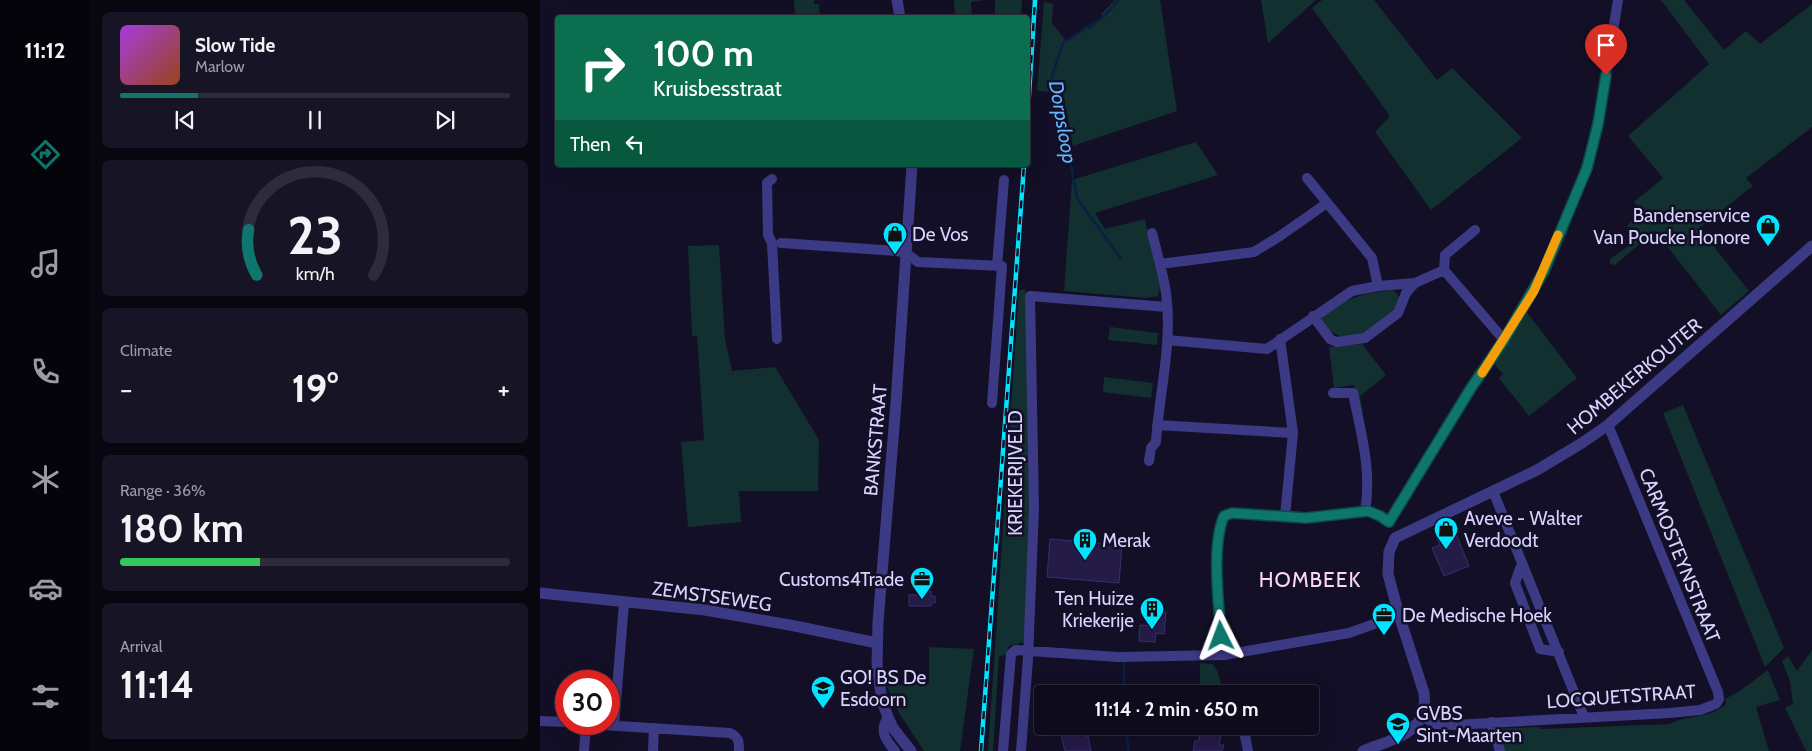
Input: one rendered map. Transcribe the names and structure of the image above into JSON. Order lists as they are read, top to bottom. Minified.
{"streets":{"street":["HOMBEKERKOUTER","BANKSTRAAT","KRIEKERIJVELD","CARMOSTEYNSTRAAT","ZEMSTSEWEG","LOCQUETSTRAAT"]},"crossings":[["HOMBEKERKOUTER","CARMOSTEYNSTRAAT"],["BANKSTRAAT","ZEMSTSEWEG"],["CARMOSTEYNSTRAAT","LOCQUETSTRAAT"]],"districts":["HOMBEEK"],"water":["Dorpsloop"],"places":{"shop":["Bandenservice Van Poucke Honore","De Vos","Aveve - Walter Verdoodt"],"building":["Merak","Ten Huize Kriekerije"],"office":["Customs4Trade","De Medische Hoek"],"school or university":["GO! BS De Esdoorn","GVBS Sint-Maarten"]},"page":{"tabs":"11:12","turn":["100 m","Kruisbesstraat"],"song":["Slow Tide","Marlow"],"then":"Then","tile":["Climate",["Range · 36%","180 km"],["Arrival","11:14"]],"heat":["−","19°","+"],"limit":"30","trip":"11:14 · 2 min · 650 m","gauge":["23","km/h"]}}
